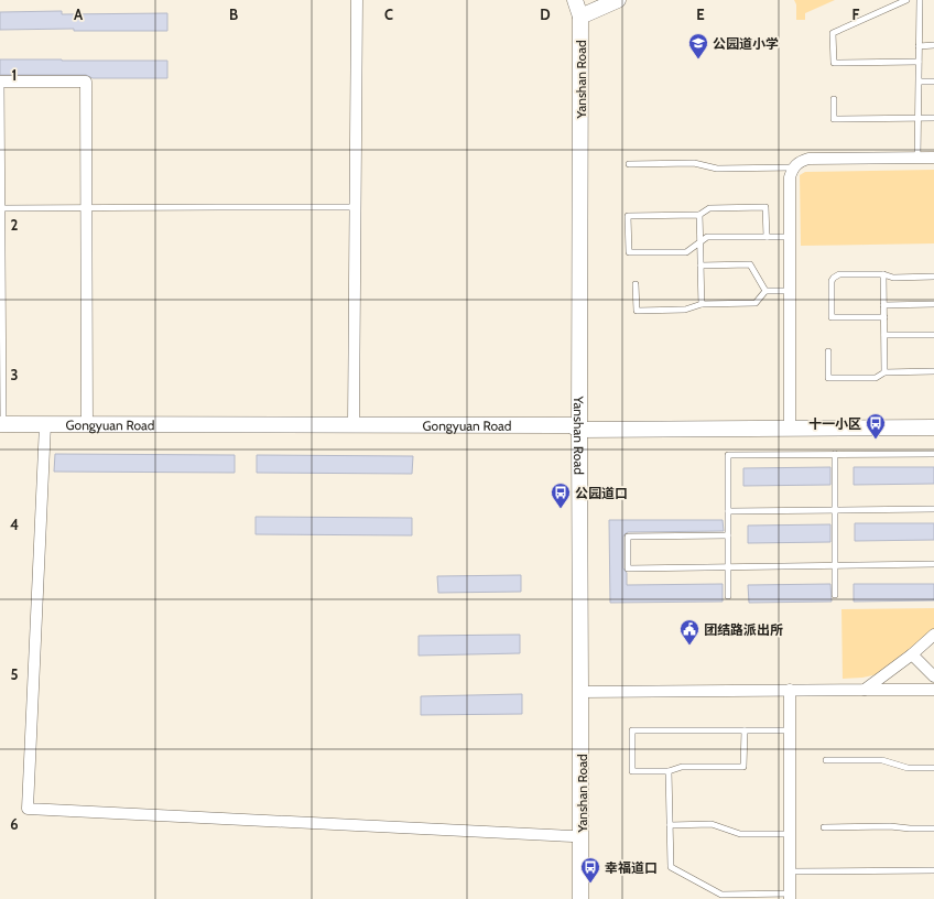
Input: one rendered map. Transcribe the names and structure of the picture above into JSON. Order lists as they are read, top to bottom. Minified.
{"streets":{"main road":["Yanshan Road","Gongyuan Road"]},"crossings":[["Yanshan Road","Gongyuan Road"]],"places":{"school or university":["公园道小学"],"bus stop":["十一小区","公园道口","幸福道口"],"public building":["团结路派出所"]},"grid":{"columns":["A","B","C","D","E","F"],"rows":["1","2","3","4","5","6"]}}
